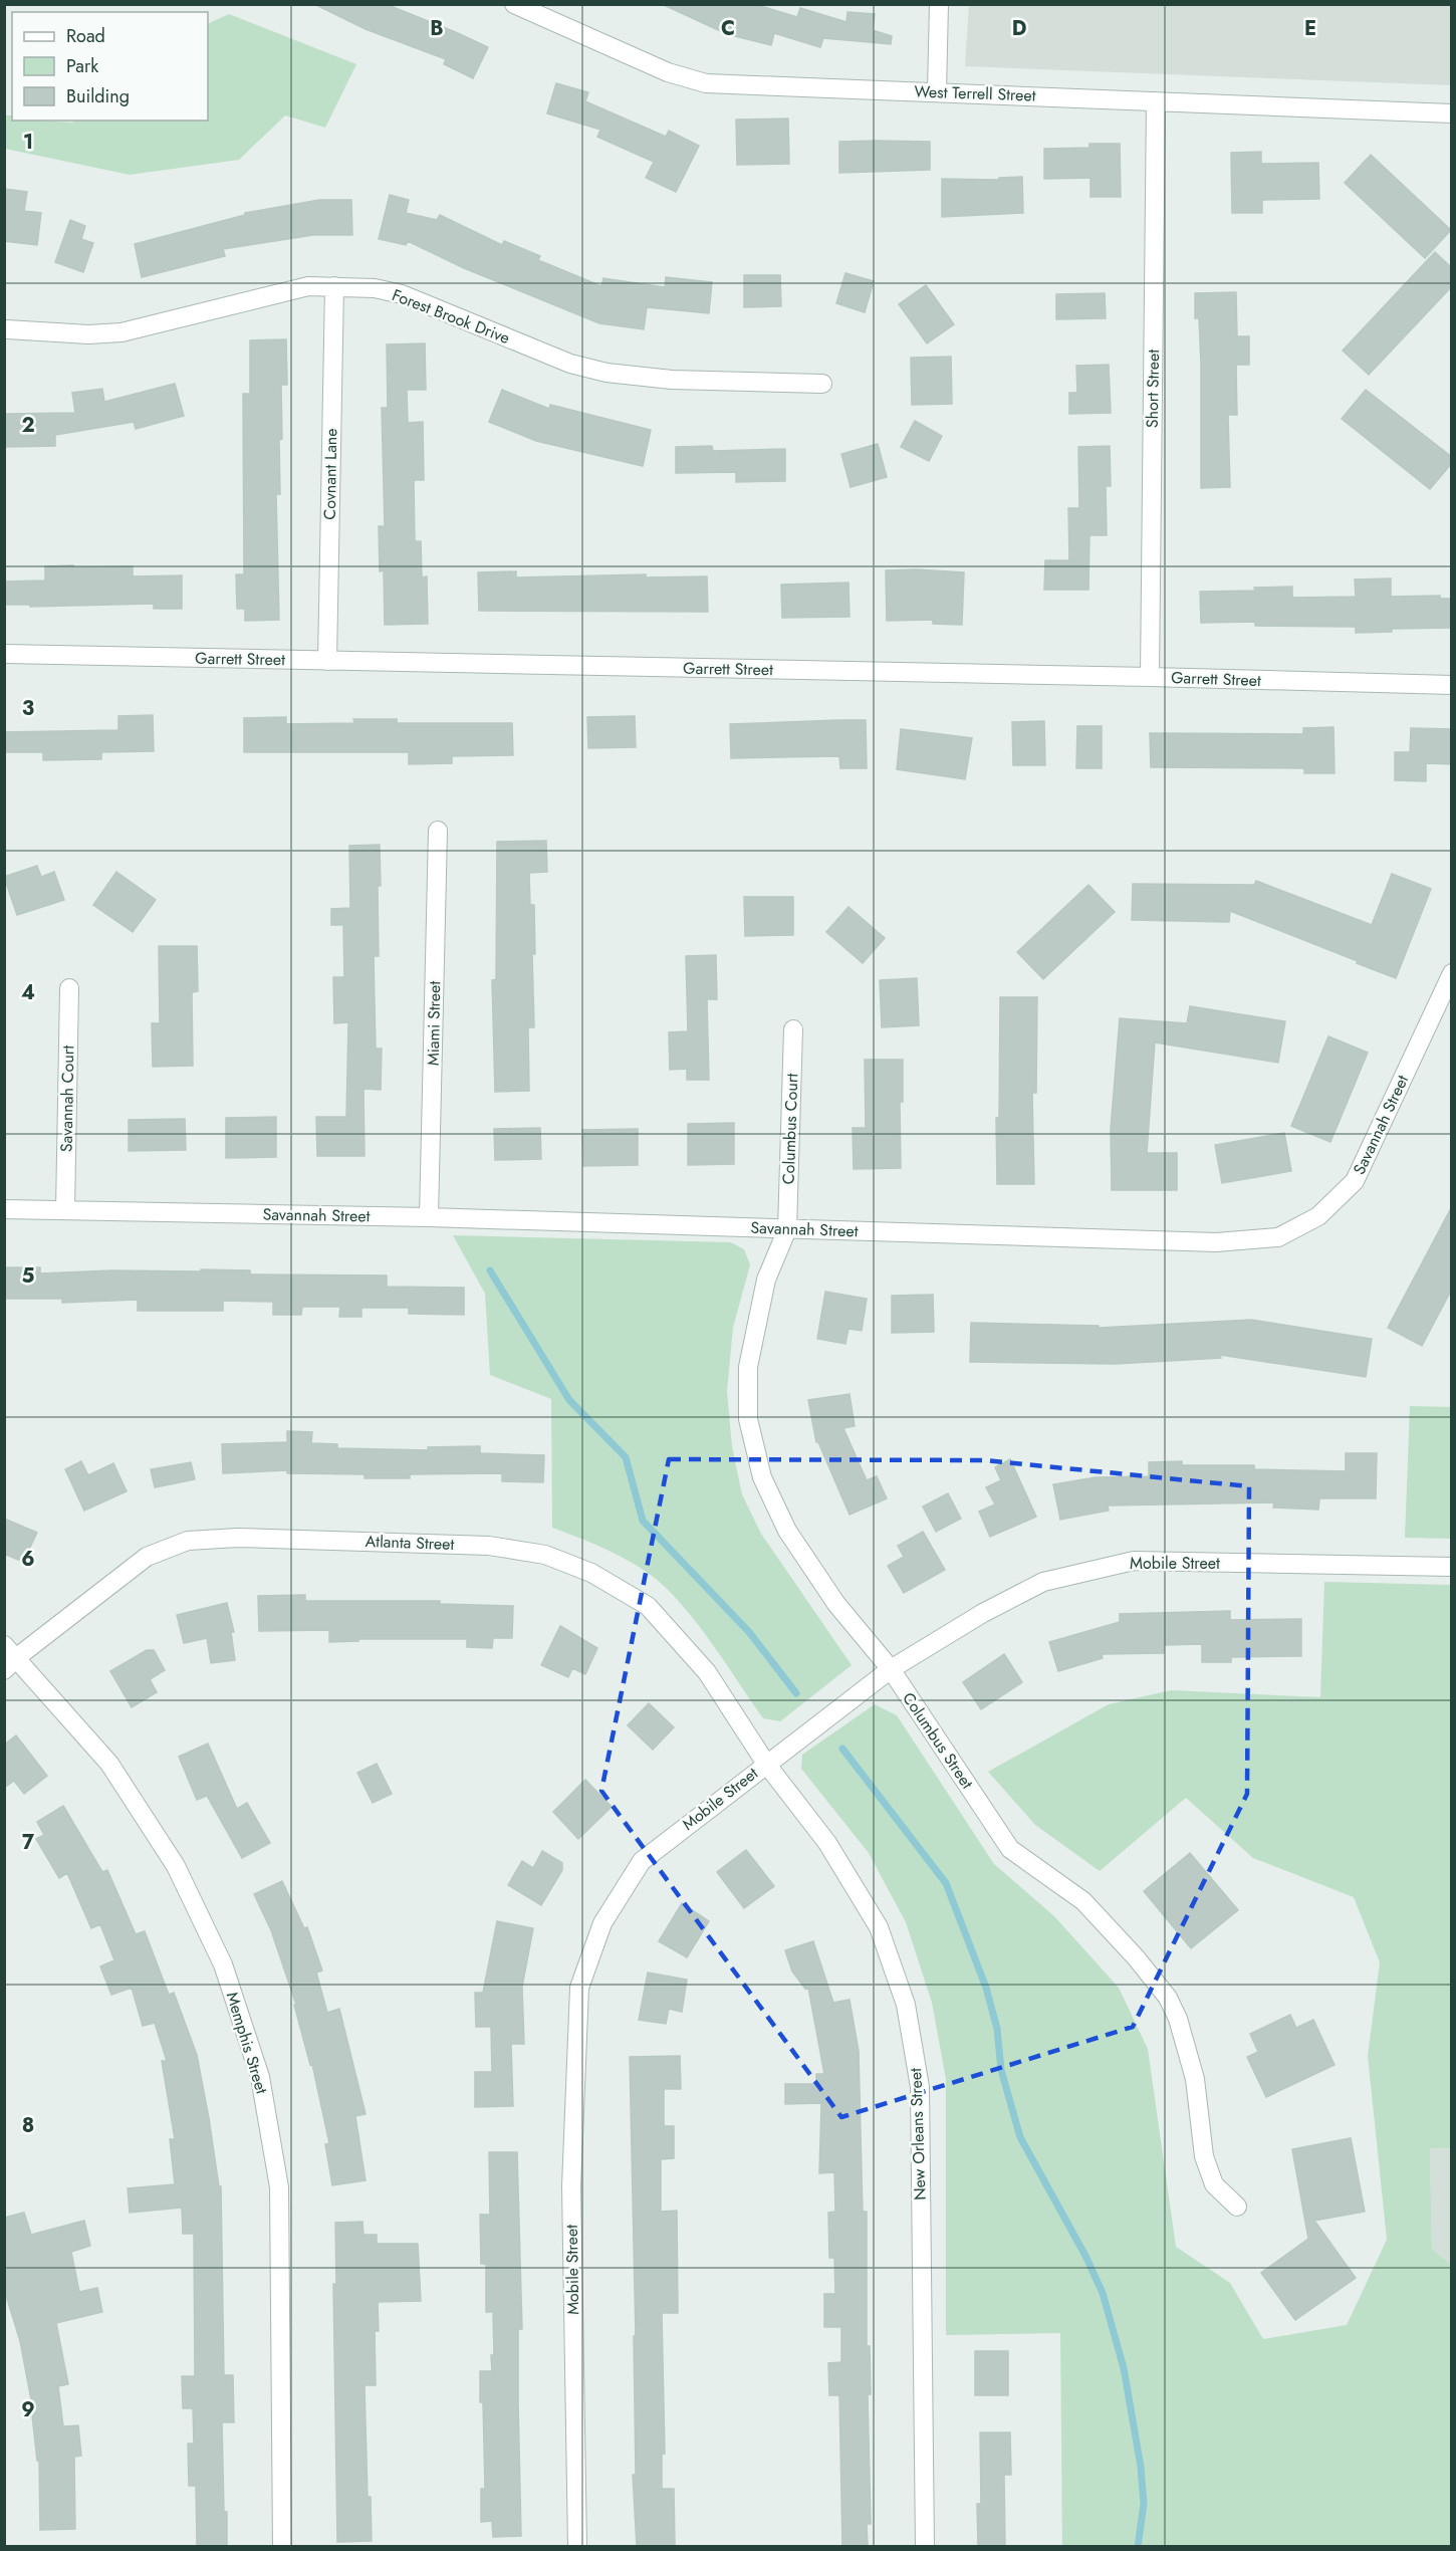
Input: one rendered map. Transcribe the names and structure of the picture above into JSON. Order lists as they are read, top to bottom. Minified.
{"streets":{"street":["West Terrell Street","Forest Brook Drive","Short Street","Covnant Lane","Garrett Street","Miami Street","Savannah Court","Savannah Street","Columbus Court","Atlanta Street","Mobile Street","Columbus Street","Memphis Street","New Orleans Street"]},"crossings":[["West Terrell Street","Short Street"],["Forest Brook Drive","Covnant Lane"],["Short Street","Garrett Street"],["Covnant Lane","Garrett Street"],["Miami Street","Savannah Street"],["Savannah Court","Savannah Street"],["Savannah Street","Columbus Court"],["Savannah Street","Columbus Street"],["Columbus Court","Columbus Street"],["Atlanta Street","Mobile Street"],["Atlanta Street","Memphis Street"],["Atlanta Street","New Orleans Street"],["Mobile Street","Columbus Street"],["Mobile Street","New Orleans Street"]],"legend":["Road","Park","Building"],"grid":{"columns":["B","C","D","E"],"rows":["1","2","3","4","5","6","7","8","9"]}}
